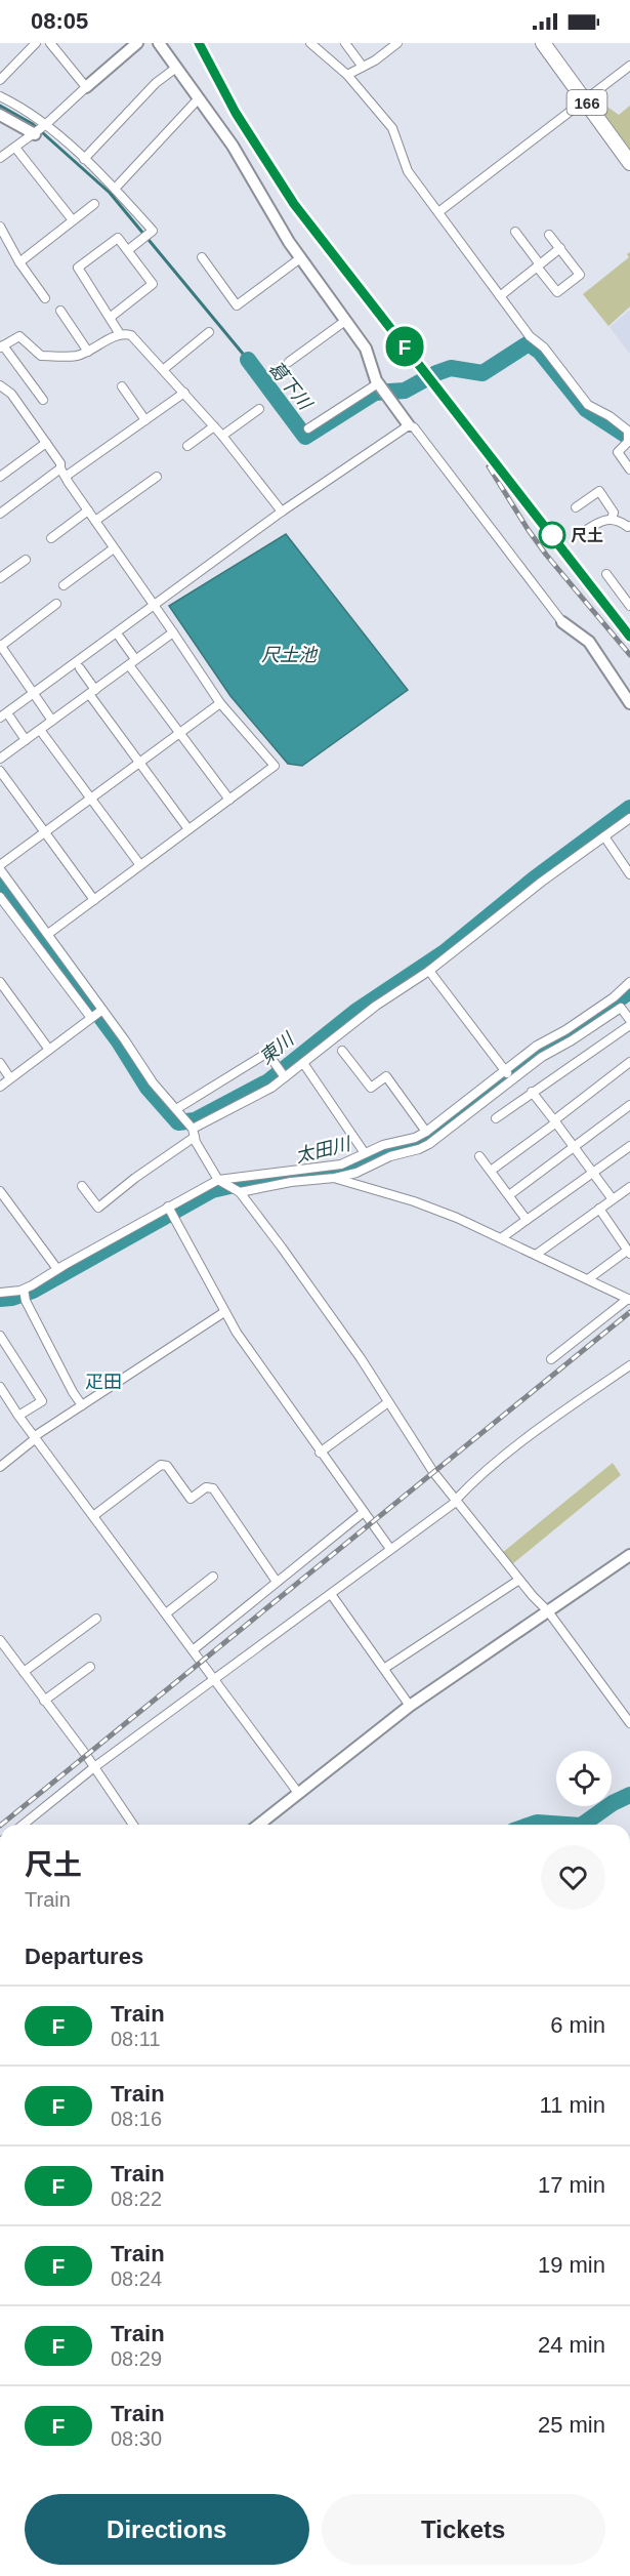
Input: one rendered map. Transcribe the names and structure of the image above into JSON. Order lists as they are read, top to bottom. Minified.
{"streets":{"highway":["166"]},"districts":["疋田"],"water":["葛下川","尺土池","東川","太田川"],"places":["尺土"],"page":{"status":"08:05","on_map":"F","heading":[["尺土","Train"],"Departures"],"list":[{"mark":"F","name":"Train","note":"08:11","value":"6 min"},{"mark":"F","name":"Train","note":"08:16","value":"11 min"},{"mark":"F","name":"Train","note":"08:22","value":"17 min"},{"mark":"F","name":"Train","note":"08:24","value":"19 min"},{"mark":"F","name":"Train","note":"08:29","value":"24 min"},{"mark":"F","name":"Train","note":"08:30","value":"25 min"}],"buttons":["Directions","Tickets"]}}
